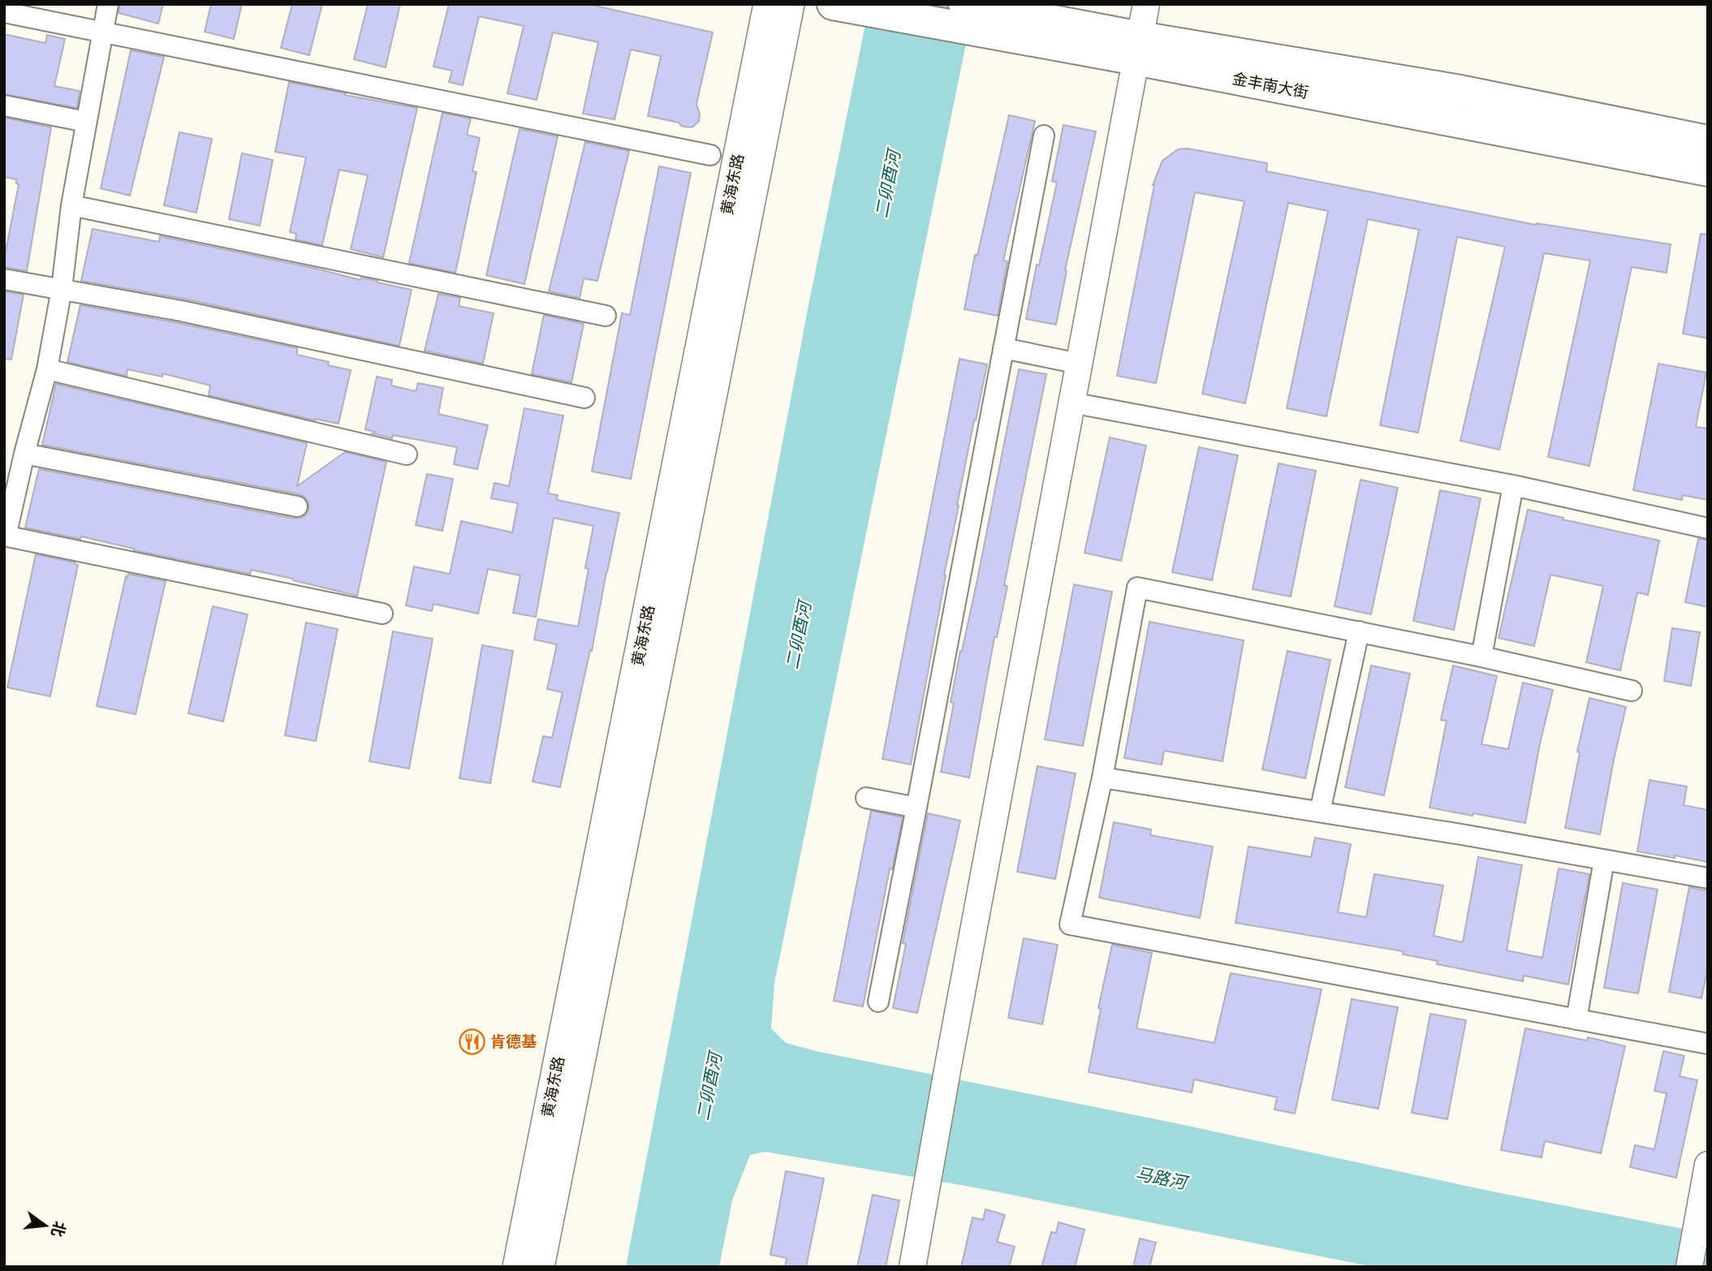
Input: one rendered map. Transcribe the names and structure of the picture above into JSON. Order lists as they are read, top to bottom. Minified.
{"streets":{"main road":["金丰南大街","黄海东路"]},"water":["二卯酉河","马路河"],"places":{"restaurant":["肯德基"]},"north":"right"}
